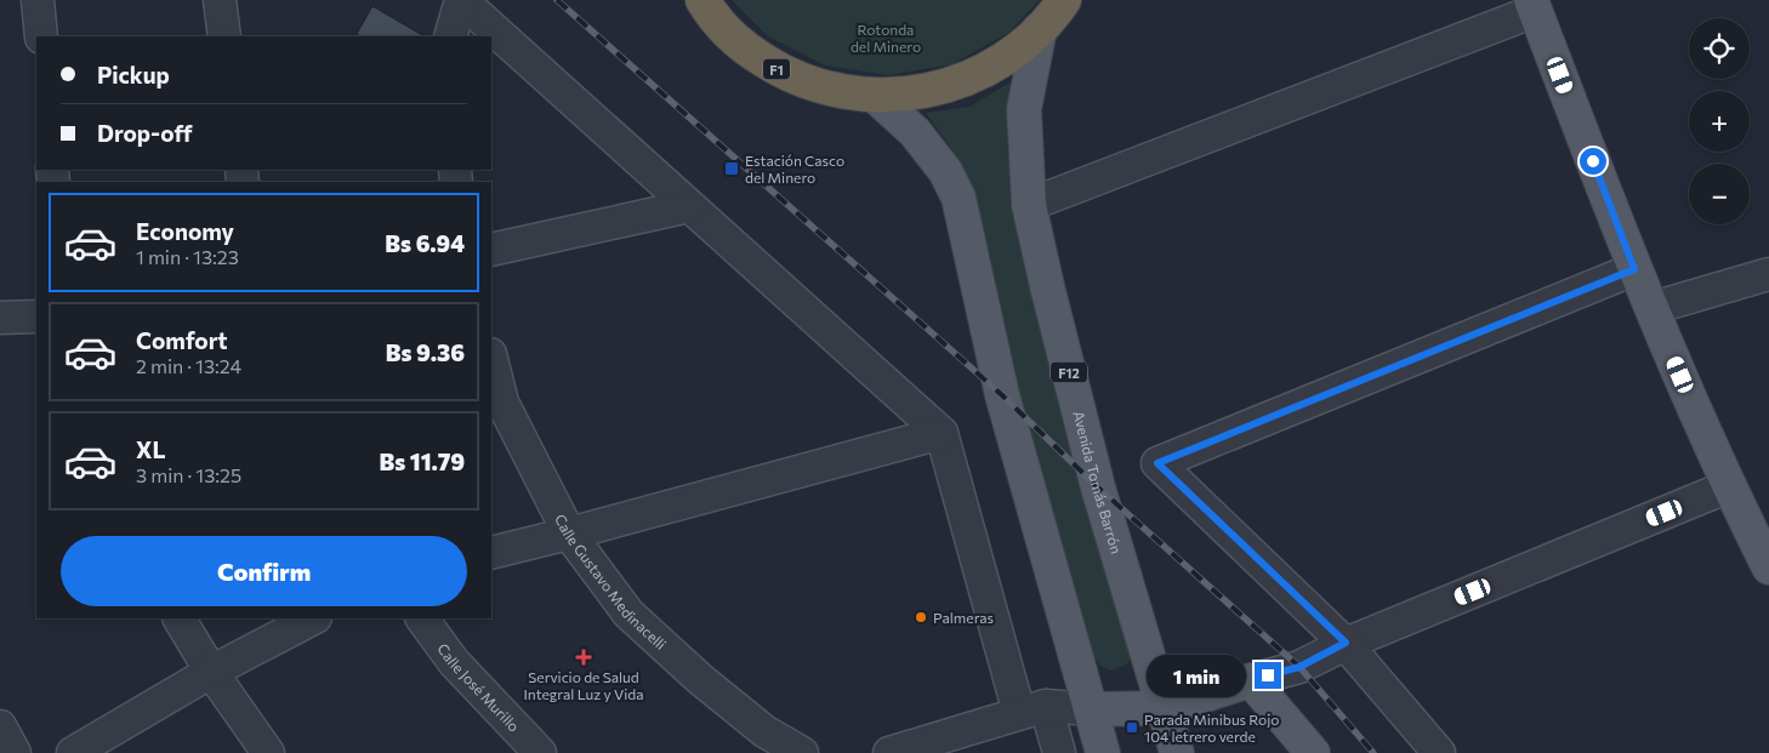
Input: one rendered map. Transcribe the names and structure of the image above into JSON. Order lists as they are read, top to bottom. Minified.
{"streets":{"highway":["F1"],"main road":["F12","Avenida Tomás Barrón"],"street":["Calle Gustavo Medinacelli","Calle José Murillo"]},"crossings":[["F1","Avenida Tomás Barrón"]],"parks":["Rotonda del Minero"],"places":{"transit":["Estación Casco del Minero","Parada Minibus Rojo 104 letrero verde"],"other":["Palmeras"],"health":["Servicio de Salud Integral Luz y Vida"]},"page":{"map_buttons":["+","−"],"banner":["Pickup","Drop-off"],"list":[{"name":"Economy","note":"1 min · 13:23","value":"Bs 6.94"},{"name":"Comfort","note":"2 min · 13:24","value":"Bs 9.36"},{"name":"XL","note":"3 min · 13:25","value":"Bs 11.79"}],"buttons":"Confirm","bubble":"1 min"}}
